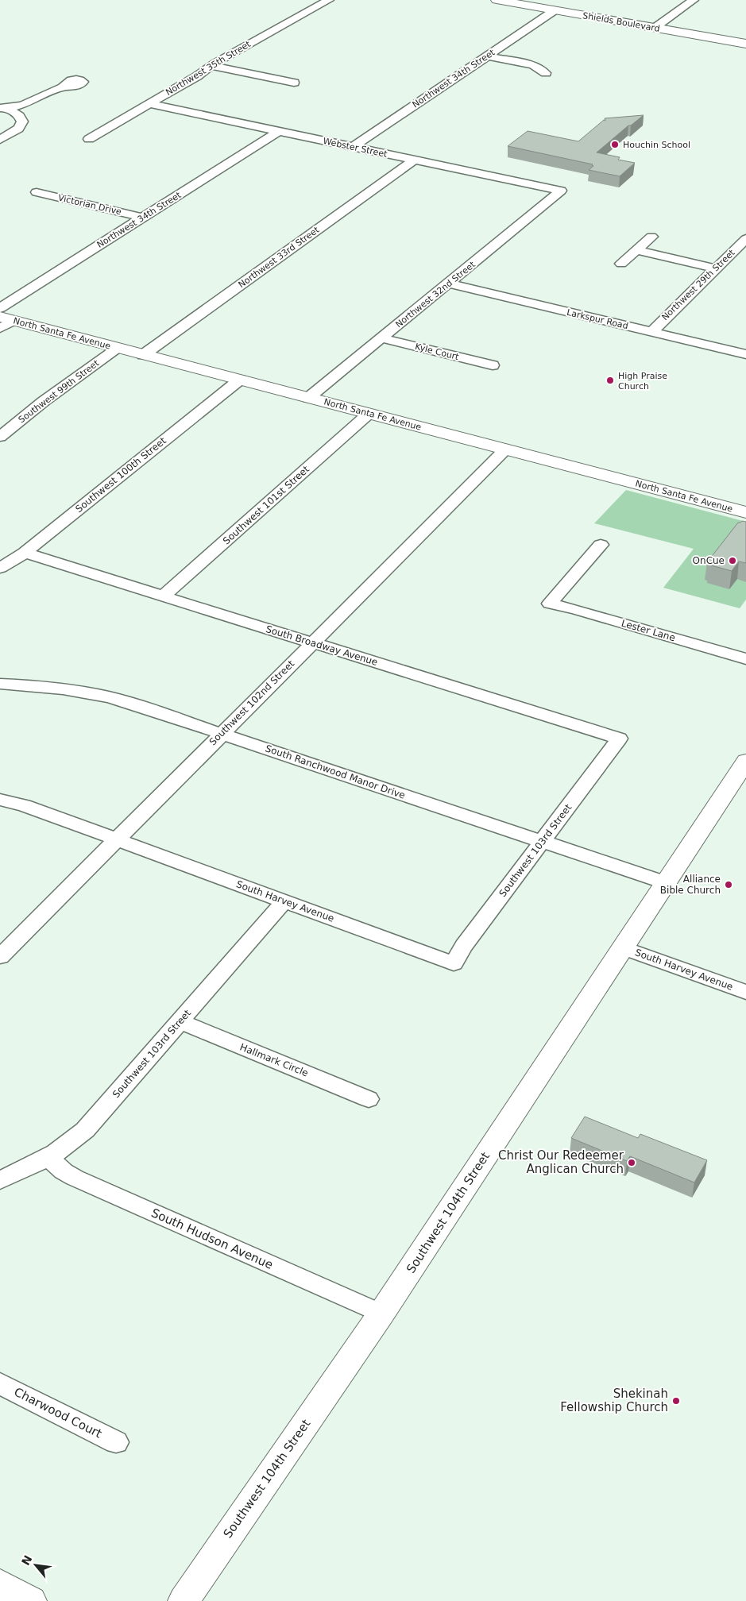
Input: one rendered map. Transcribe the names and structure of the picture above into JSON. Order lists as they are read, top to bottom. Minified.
{"streets":{"main road":["Shields Boulevard","North Santa Fe Avenue","Southwest 104th Street"],"street":["Northwest 35th Street","Northwest 34th Street","Webster Street","Victorian Drive","Northwest 33rd Street","Northwest 29th Street","Northwest 32nd Street","Larkspur Road","Kyle Court","Southwest 99th Street","Southwest 100th Street","Southwest 101st Street","Lester Lane","South Broadway Avenue","Southwest 102nd Street","South Ranchwood Manor Drive","Southwest 103rd Street","South Harvey Avenue","Hallmark Circle","South Hudson Avenue","Charwood Court"]},"crossings":[["Shields Boulevard","Northwest 34th Street"],["Northwest 35th Street","Webster Street"],["Northwest 34th Street","Webster Street"],["Northwest 34th Street","Victorian Drive"],["Webster Street","Northwest 33rd Street"],["Webster Street","Northwest 32nd Street"],["Northwest 33rd Street","North Santa Fe Avenue"],["Northwest 29th Street","Larkspur Road"],["Northwest 32nd Street","Larkspur Road"],["Northwest 32nd Street","North Santa Fe Avenue"],["Northwest 32nd Street","Kyle Court"],["North Santa Fe Avenue","Southwest 99th Street"],["North Santa Fe Avenue","Southwest 100th Street"],["North Santa Fe Avenue","Southwest 101st Street"],["North Santa Fe Avenue","Southwest 102nd Street"],["Southwest 100th Street","South Broadway Avenue"],["Southwest 101st Street","South Broadway Avenue"],["South Broadway Avenue","Southwest 102nd Street"],["South Broadway Avenue","Southwest 103rd Street"],["Southwest 102nd Street","South Ranchwood Manor Drive"],["Southwest 102nd Street","South Harvey Avenue"],["South Ranchwood Manor Drive","Southwest 103rd Street"],["South Ranchwood Manor Drive","Southwest 104th Street"],["Southwest 103rd Street","South Harvey Avenue"],["Southwest 103rd Street","Hallmark Circle"],["Southwest 103rd Street","South Hudson Avenue"],["South Harvey Avenue","Southwest 104th Street"],["Southwest 104th Street","South Hudson Avenue"]],"places":["Houchin School","High Praise Church","OnCue","Alliance Bible Church","Christ Our Redeemer Anglican Church","Shekinah Fellowship Church"],"north":"top left"}
